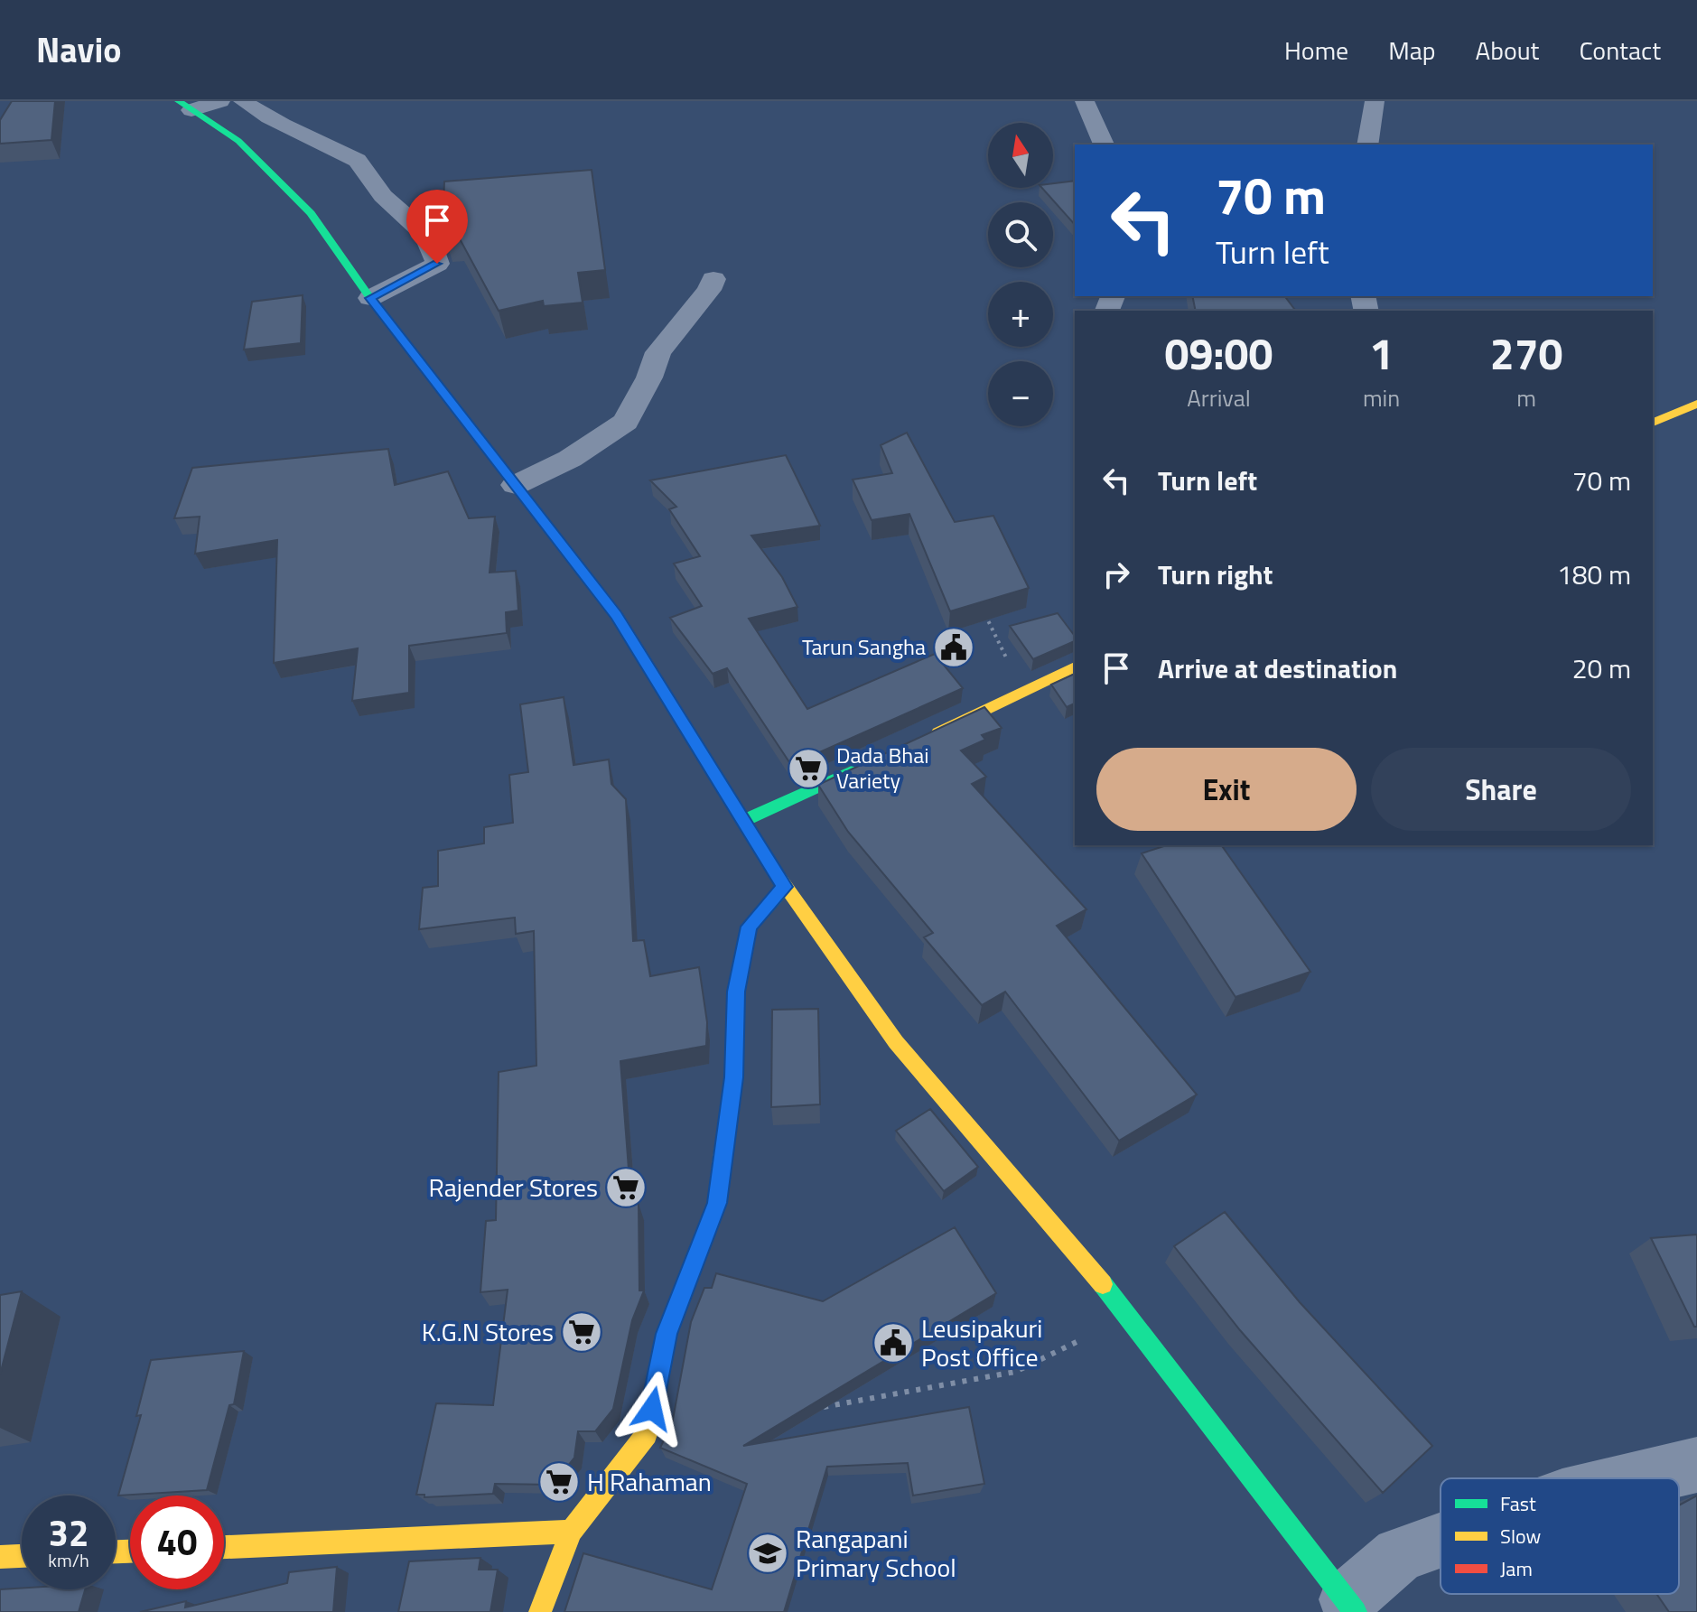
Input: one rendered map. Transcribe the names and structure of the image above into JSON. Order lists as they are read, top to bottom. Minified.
{"places":{"public building":["Tarun Sangha","Leusipakuri Post Office"],"supermarket":["Dada Bhai Variety","Rajender Stores","K.G.N Stores","H Rahaman"],"school or university":["Rangapani Primary School"]},"legend":["Fast","Slow","Jam"],"north":"top","page":{"header":"Navio","nav":["Home","Map","About","Contact"],"map_buttons":["+","−"],"turn":["70 m","Turn left"],"eta":["09:00","Arrival","1","min","270","m"],"list":[{"name":"Turn left","value":"70 m"},{"name":"Turn right","value":"180 m"},{"name":"Arrive at destination","value":"20 m"}],"buttons":["Exit","Share"],"speed":"32 km/h","limit":"40"}}
